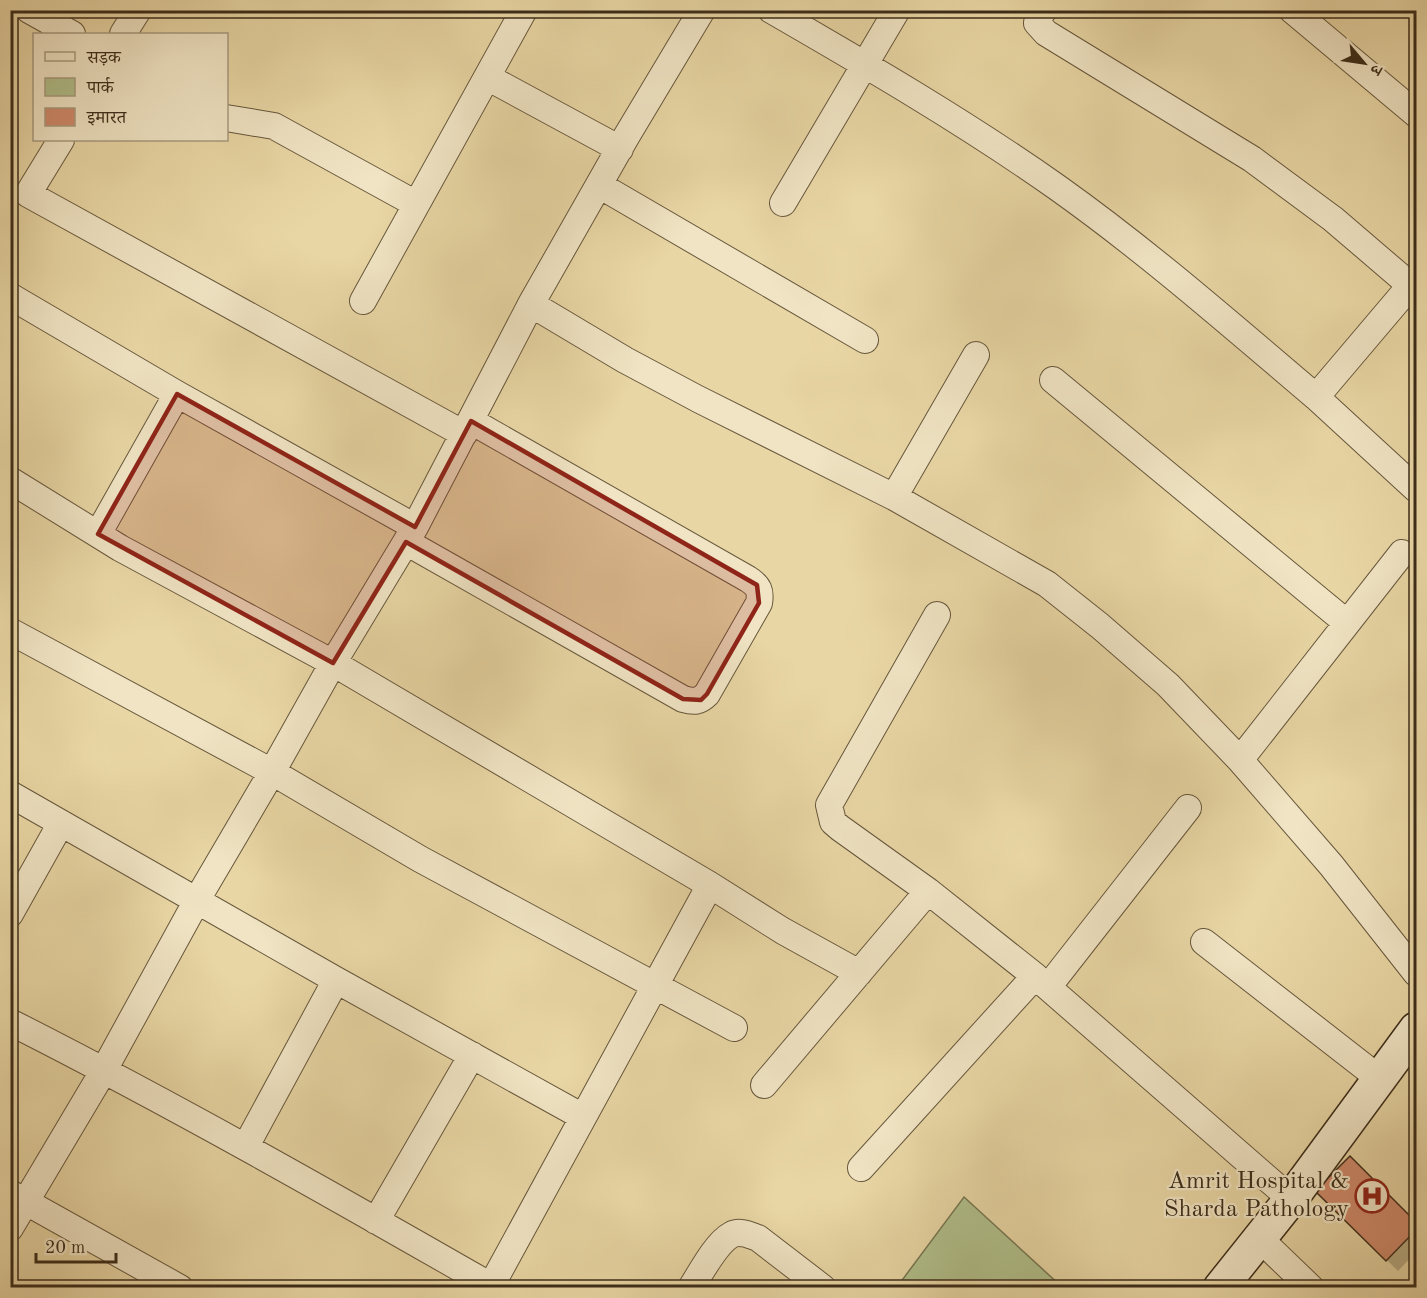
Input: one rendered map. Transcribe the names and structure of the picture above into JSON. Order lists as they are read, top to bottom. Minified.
{"places":{"hospital":["Amrit Hospital & Sharda Pathology"]},"legend":["सड़क","पार्क","इमारत"],"scale_bar":"20 m","north":"bottom right"}
